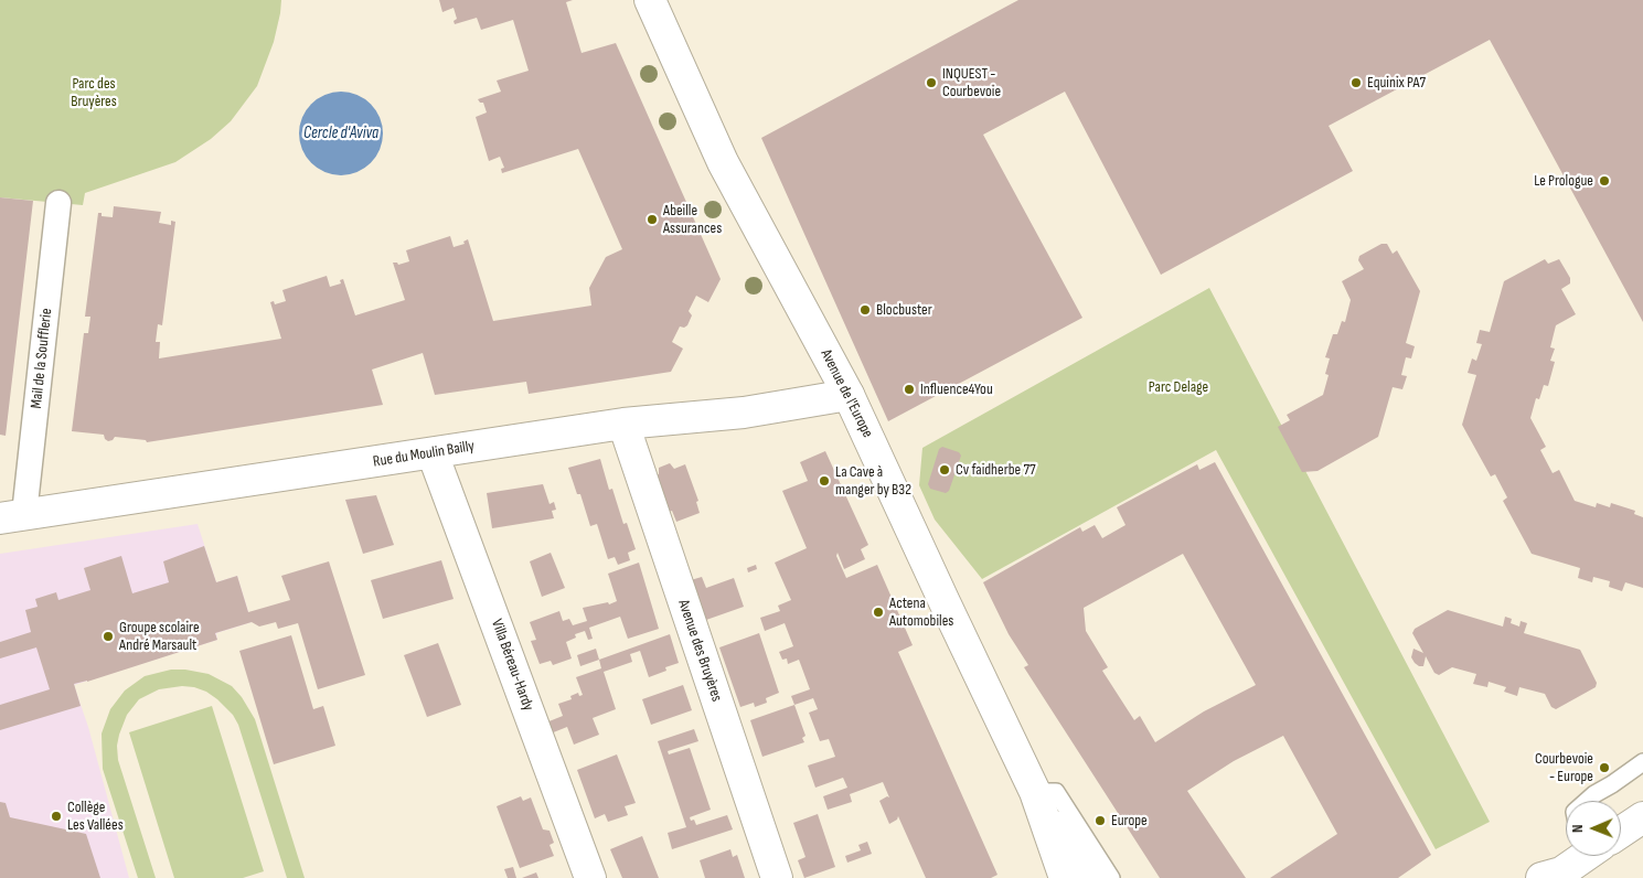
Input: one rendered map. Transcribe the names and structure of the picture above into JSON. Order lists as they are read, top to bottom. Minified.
{"streets":{"street":["Mail de la Soufflerie","Avenue de l'Europe","Rue du Moulin Bailly","Avenue des Bruyères","Villa Béreau-Hardy"]},"crossings":[["Mail de la Soufflerie","Rue du Moulin Bailly"],["Avenue de l'Europe","Rue du Moulin Bailly"],["Rue du Moulin Bailly","Avenue des Bruyères"],["Rue du Moulin Bailly","Villa Béreau-Hardy"]],"water":["Cercle d'Aviva"],"parks":["Parc des Bruyères","Parc Delage"],"places":["INQUEST - Courbevoie","Equinix PA7","Le Prologue","Abeille Assurances","Blocbuster","Influence4You","Cv faidherbe 77","La Cave à manger by B32","Actena Automobiles","Groupe scolaire André Marsault","Courbevoie - Europe","Collège Les Vallées","Europe"],"north":"left"}
